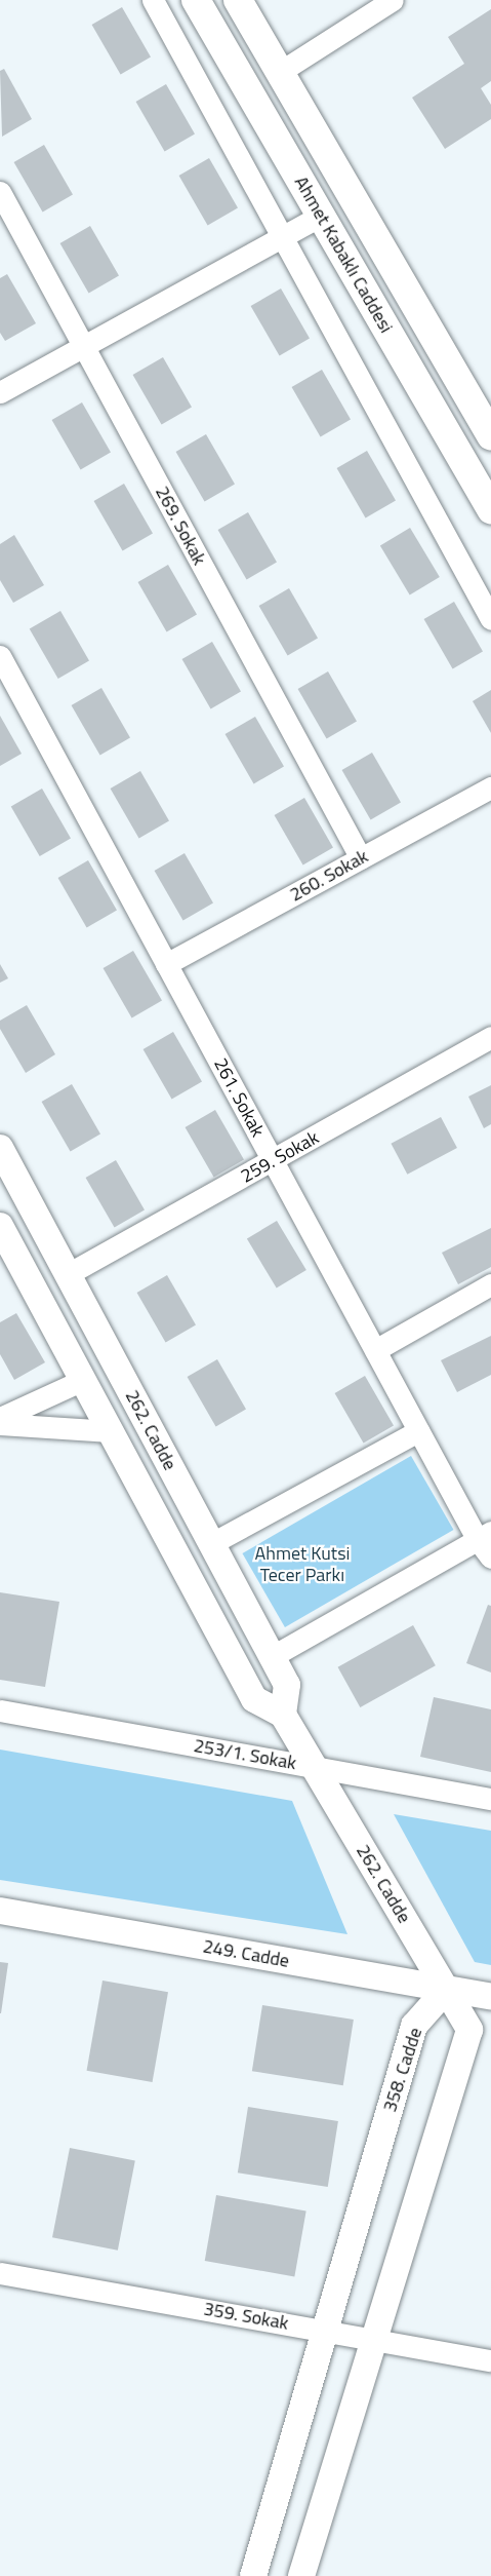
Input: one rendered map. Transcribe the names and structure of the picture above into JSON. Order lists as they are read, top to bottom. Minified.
{"streets":{"main road":["Ahmet Kabaklı Caddesi"],"street":["269. Sokak","260. Sokak","261. Sokak","259. Sokak","262. Cadde","253/1. Sokak","249. Cadde","358. Cadde","359. Sokak"]},"crossings":[["269. Sokak","260. Sokak"],["260. Sokak","261. Sokak"],["261. Sokak","259. Sokak"],["259. Sokak","262. Cadde"],["262. Cadde","253/1. Sokak"],["262. Cadde","249. Cadde"],["262. Cadde","358. Cadde"],["249. Cadde","358. Cadde"],["358. Cadde","359. Sokak"]],"parks":["Ahmet Kutsi Tecer Parkı"]}
